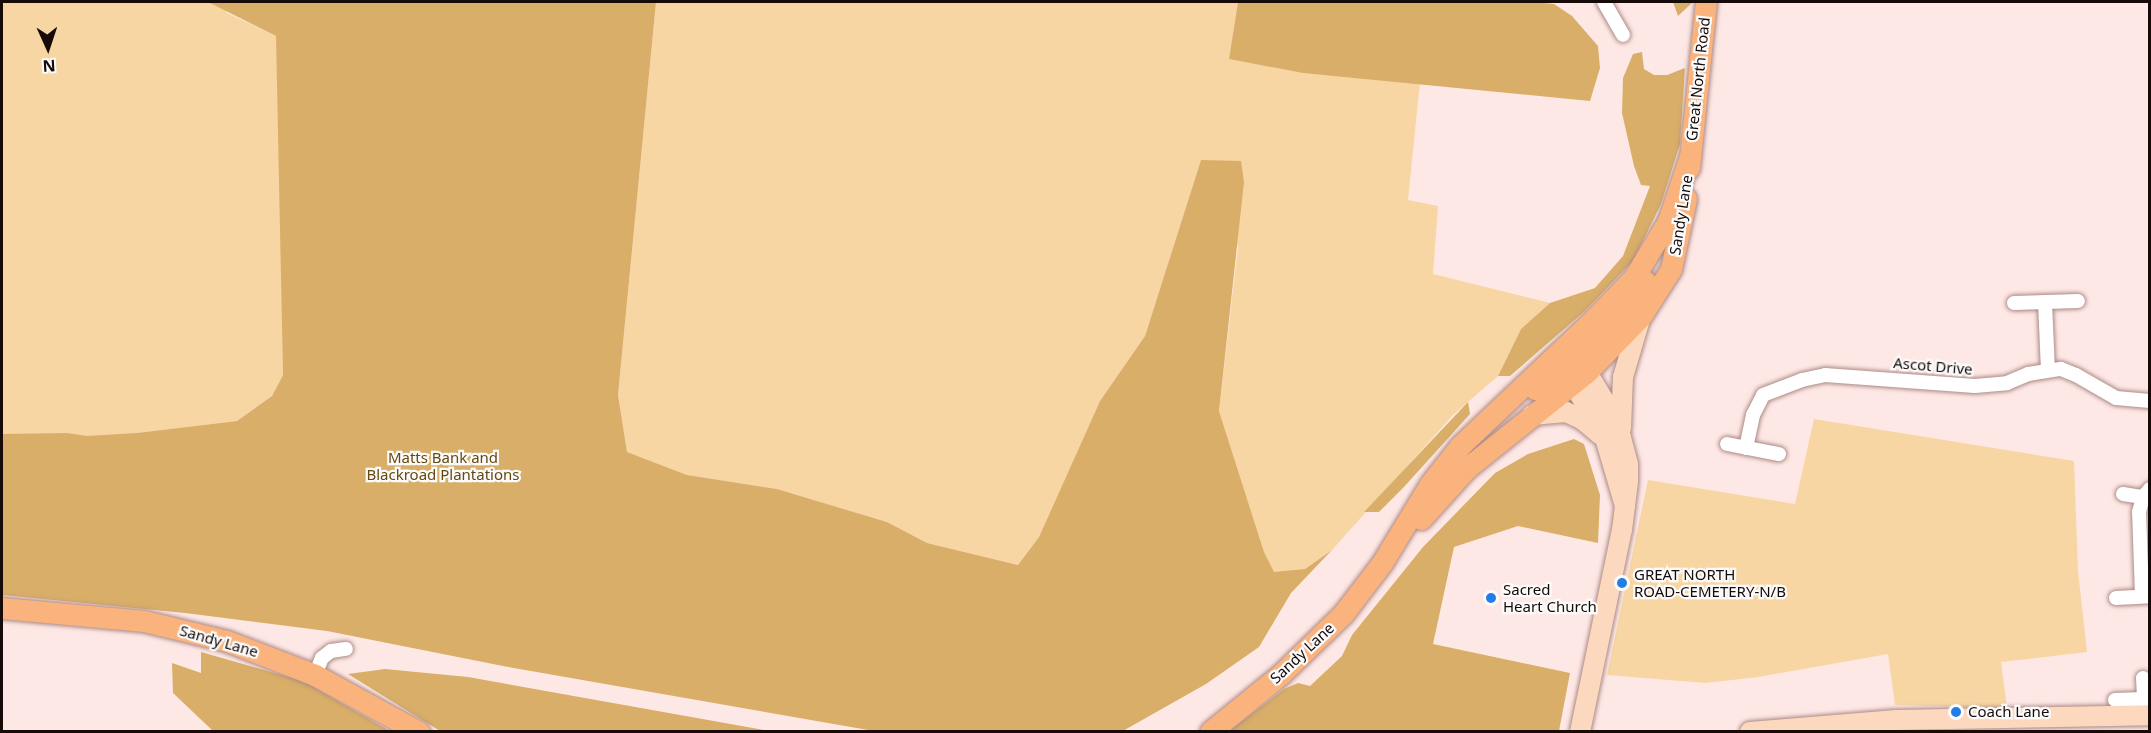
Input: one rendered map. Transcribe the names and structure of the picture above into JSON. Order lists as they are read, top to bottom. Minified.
{"streets":{"main road":["Great North Road","Sandy Lane"],"street":["Ascot Drive"]},"crossings":[["Great North Road","Sandy Lane"]],"parks":["Matts Bank and Blackroad Plantations"],"places":["GREAT NORTH ROAD-CEMETERY-N/B","Sacred Heart Church","Coach Lane"],"north":"bottom"}
